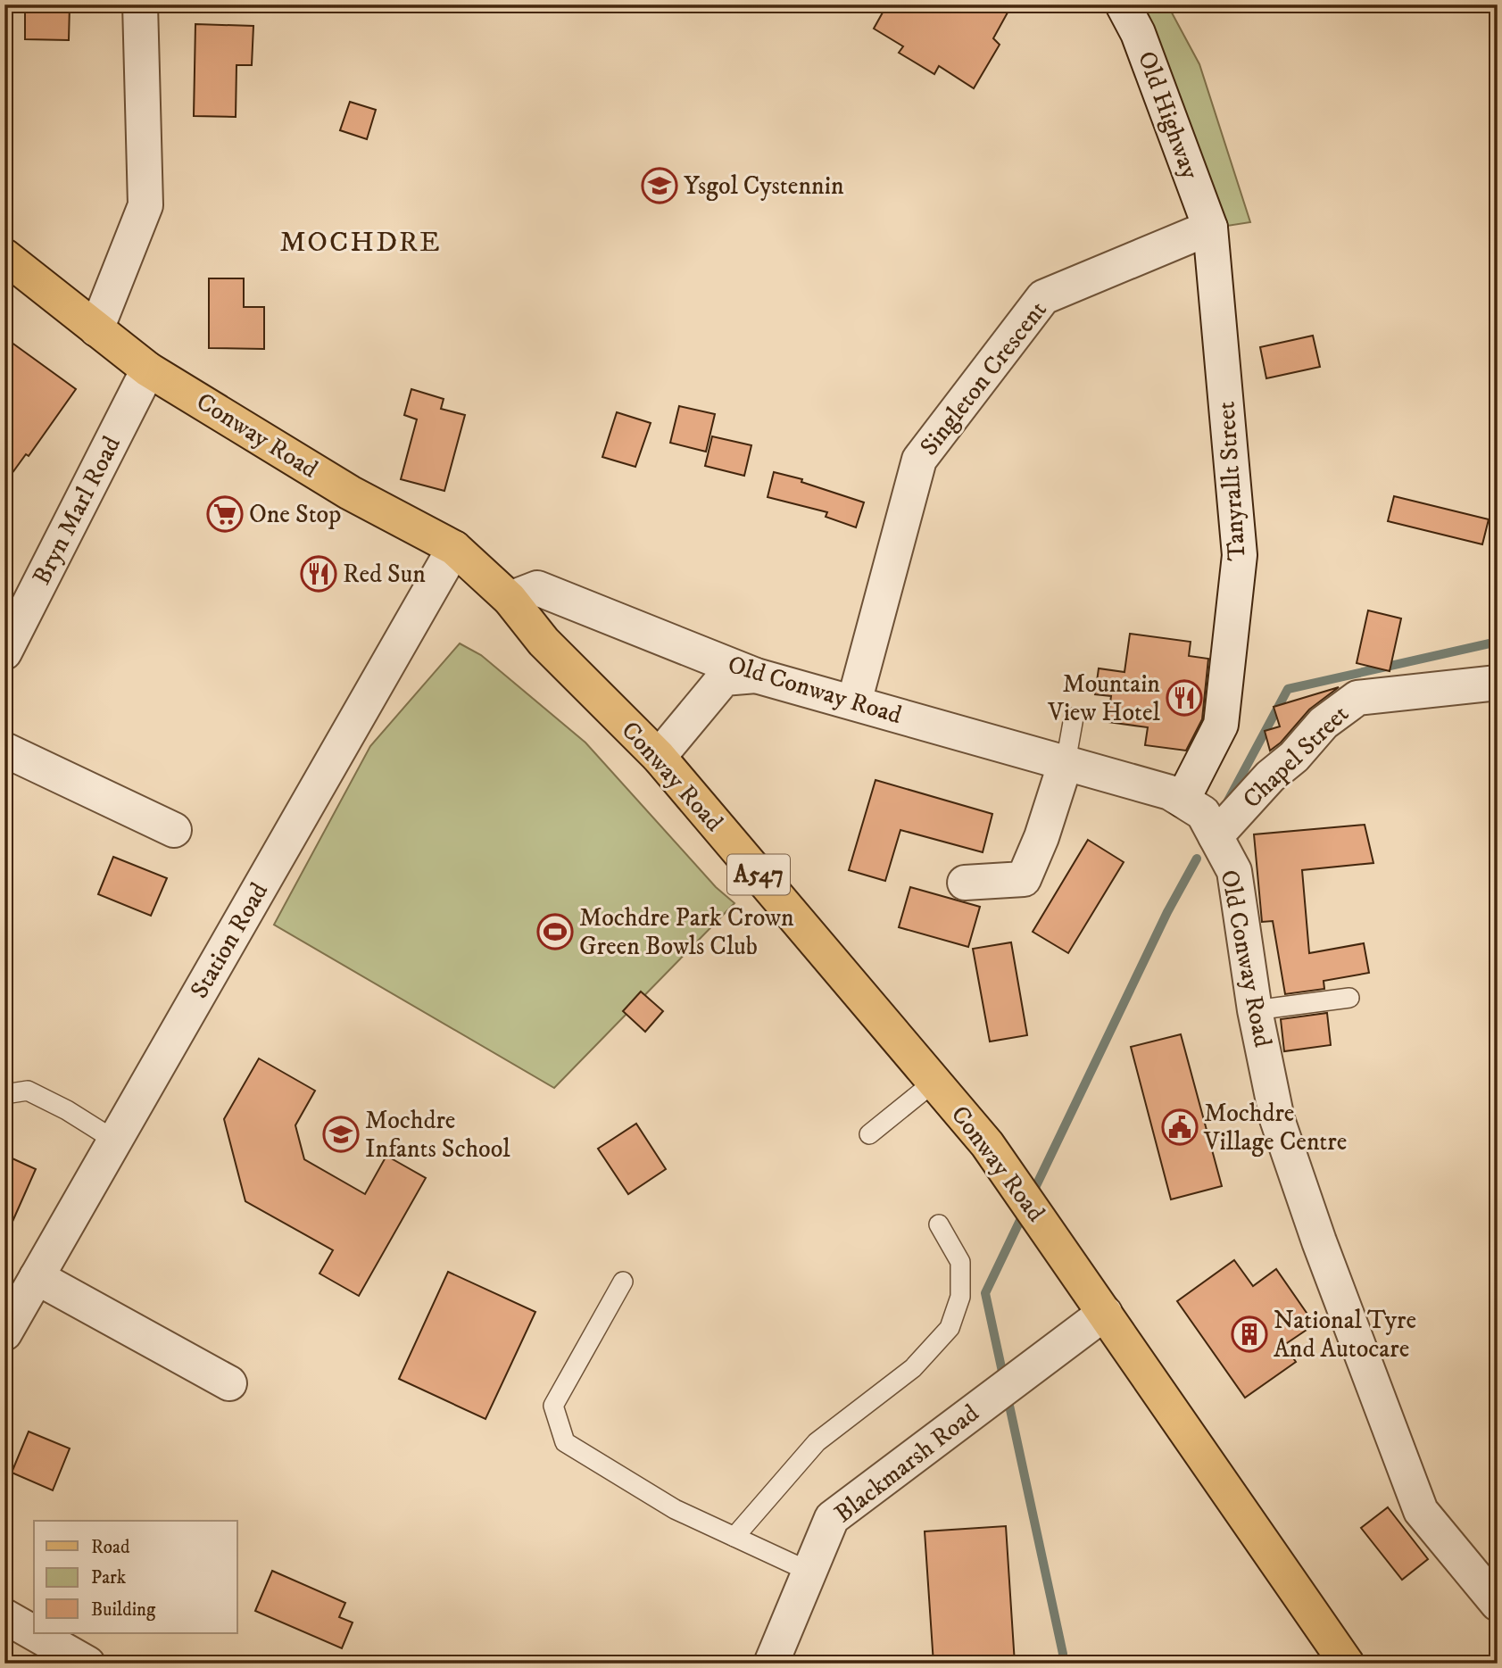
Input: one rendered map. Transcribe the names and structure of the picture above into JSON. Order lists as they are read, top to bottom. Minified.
{"streets":{"main road":["Conway Road","A547"],"street":["Old Highway","Singleton Crescent","Tanyrallt Street","Bryn Marl Road","Old Conway Road","Chapel Street","Station Road","Blackmarsh Road"]},"crossings":[["Old Highway","Singleton Crescent"],["Old Highway","Tanyrallt Street"],["Singleton Crescent","Tanyrallt Street"],["Singleton Crescent","Old Conway Road"],["Conway Road","Bryn Marl Road"],["Conway Road","Old Conway Road"],["Conway Road","Station Road"],["Conway Road","Blackmarsh Road"],["Tanyrallt Street","Old Conway Road"],["Old Conway Road","Chapel Street"]],"districts":["MOCHDRE"],"places":{"school or university":["Ysgol Cystennin","Mochdre Infants School"],"supermarket":["One Stop"],"restaurant":["Red Sun","Mountain View Hotel"],"sports":["Mochdre Park Crown Green Bowls Club"],"public building":["Mochdre Village Centre"],"building":["National Tyre And Autocare"]},"legend":["Road","Park","Building"]}
